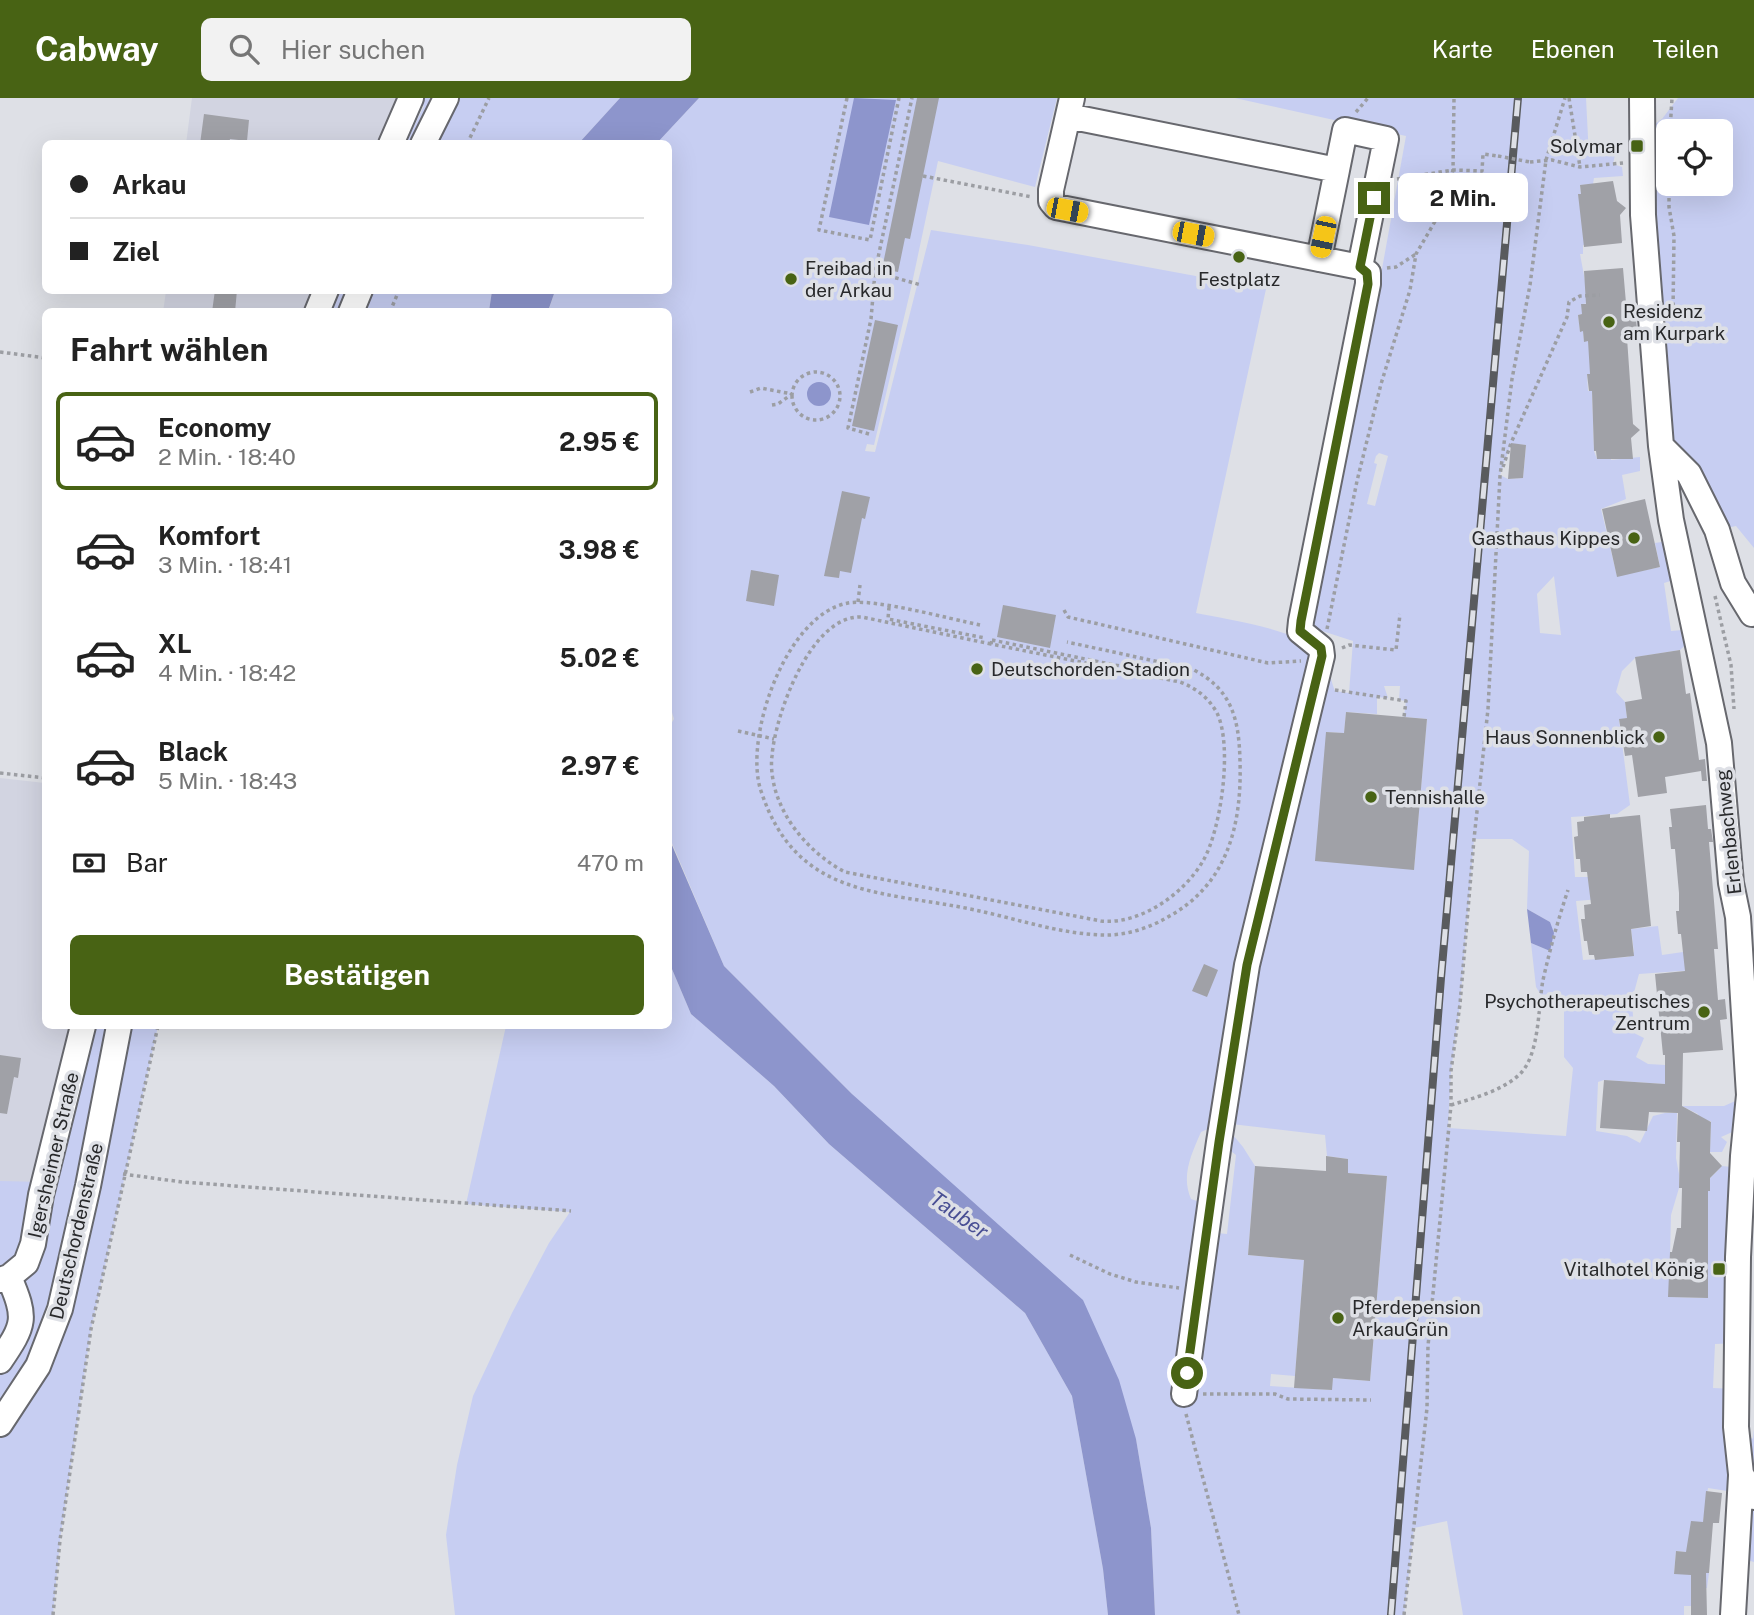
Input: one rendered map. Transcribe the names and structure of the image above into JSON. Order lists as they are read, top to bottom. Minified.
{"streets":{"street":["Erlenbachweg","Igersheimer Straße","Deutschordenstraße"]},"water":["Tauber"],"places":{"transit":["Solymar","Vitalhotel König"],"other":["Festplatz","Freibad in der Arkau","Residenz am Kurpark","Gasthaus Kippes","Deutschorden-Stadion","Haus Sonnenblick","Tennishalle","Psychotherapeutisches Zentrum","Pferdepension ArkauGrün"]},"page":{"header":"Cabway","search":"Hier suchen","nav":["Karte","Ebenen","Teilen"],"banner":["Arkau","Ziel"],"bubble":"2 Min.","heading":"Fahrt wählen","list":[{"name":"Economy","note":"2 Min. · 18:40","value":"2.95 €"},{"name":"Komfort","note":"3 Min. · 18:41","value":"3.98 €"},{"name":"XL","note":"4 Min. · 18:42","value":"5.02 €"},{"name":"Black","note":"5 Min. · 18:43","value":"2.97 €"}],"pay":["Bar","470 m"],"buttons":"Bestätigen"}}
